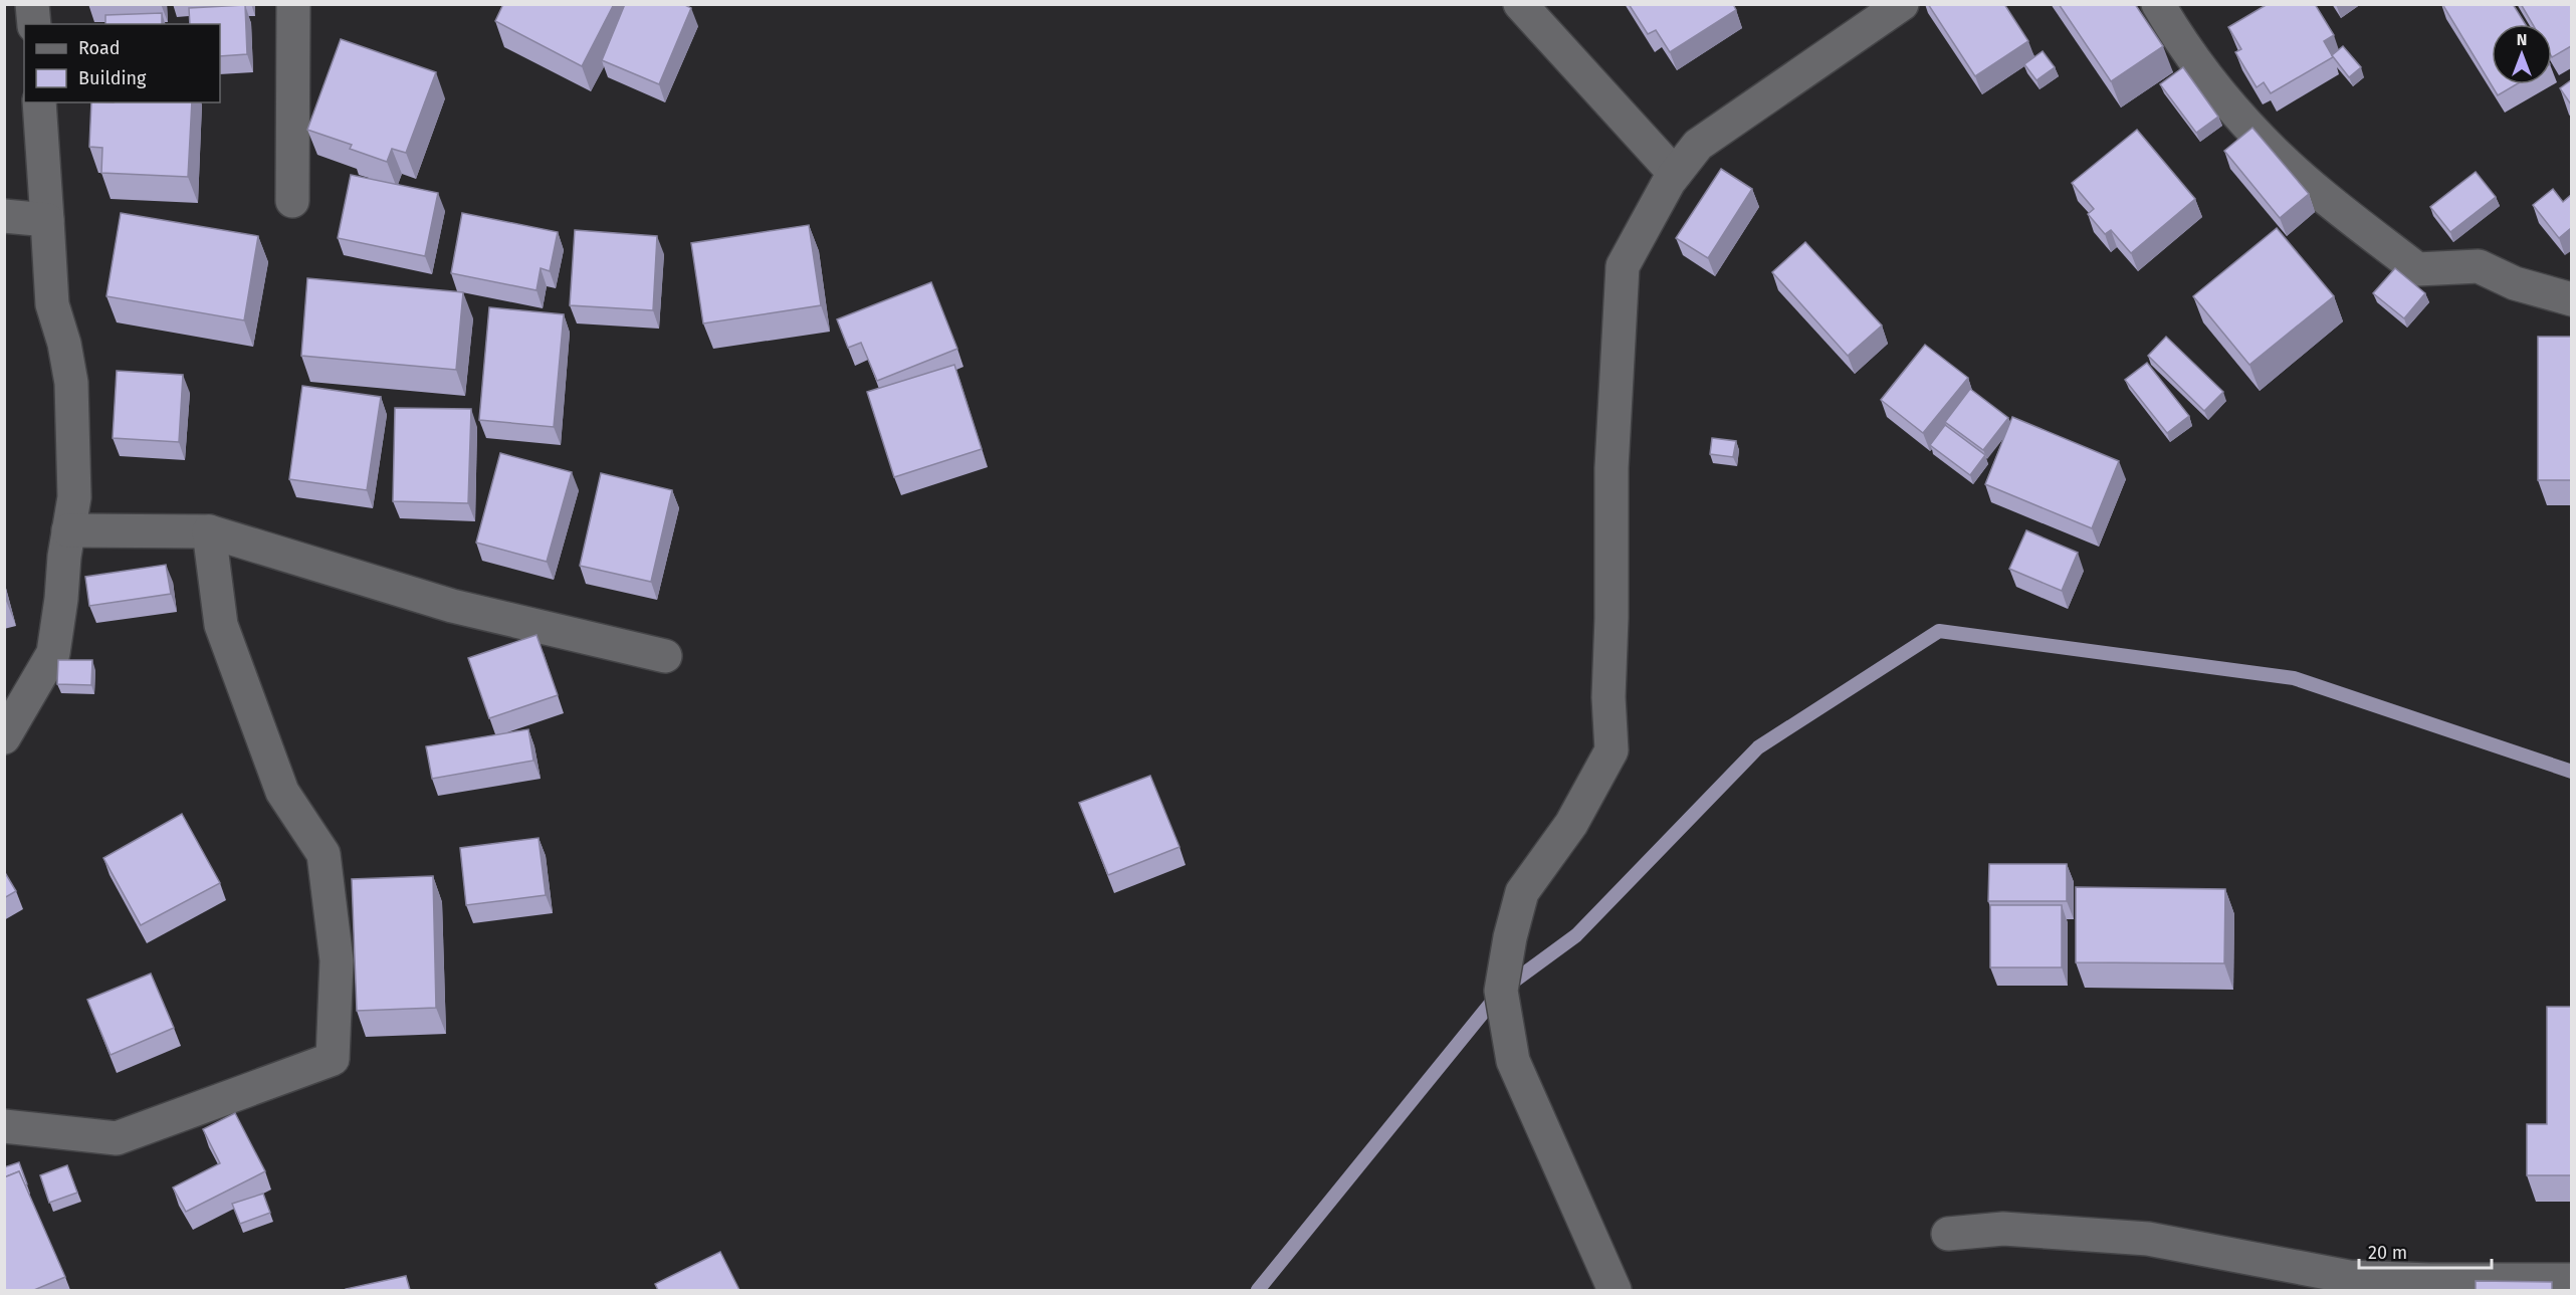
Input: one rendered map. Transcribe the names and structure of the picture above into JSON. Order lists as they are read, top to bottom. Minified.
{"legend":["Road","Building"],"scale_bar":"20 m","north":"top"}
